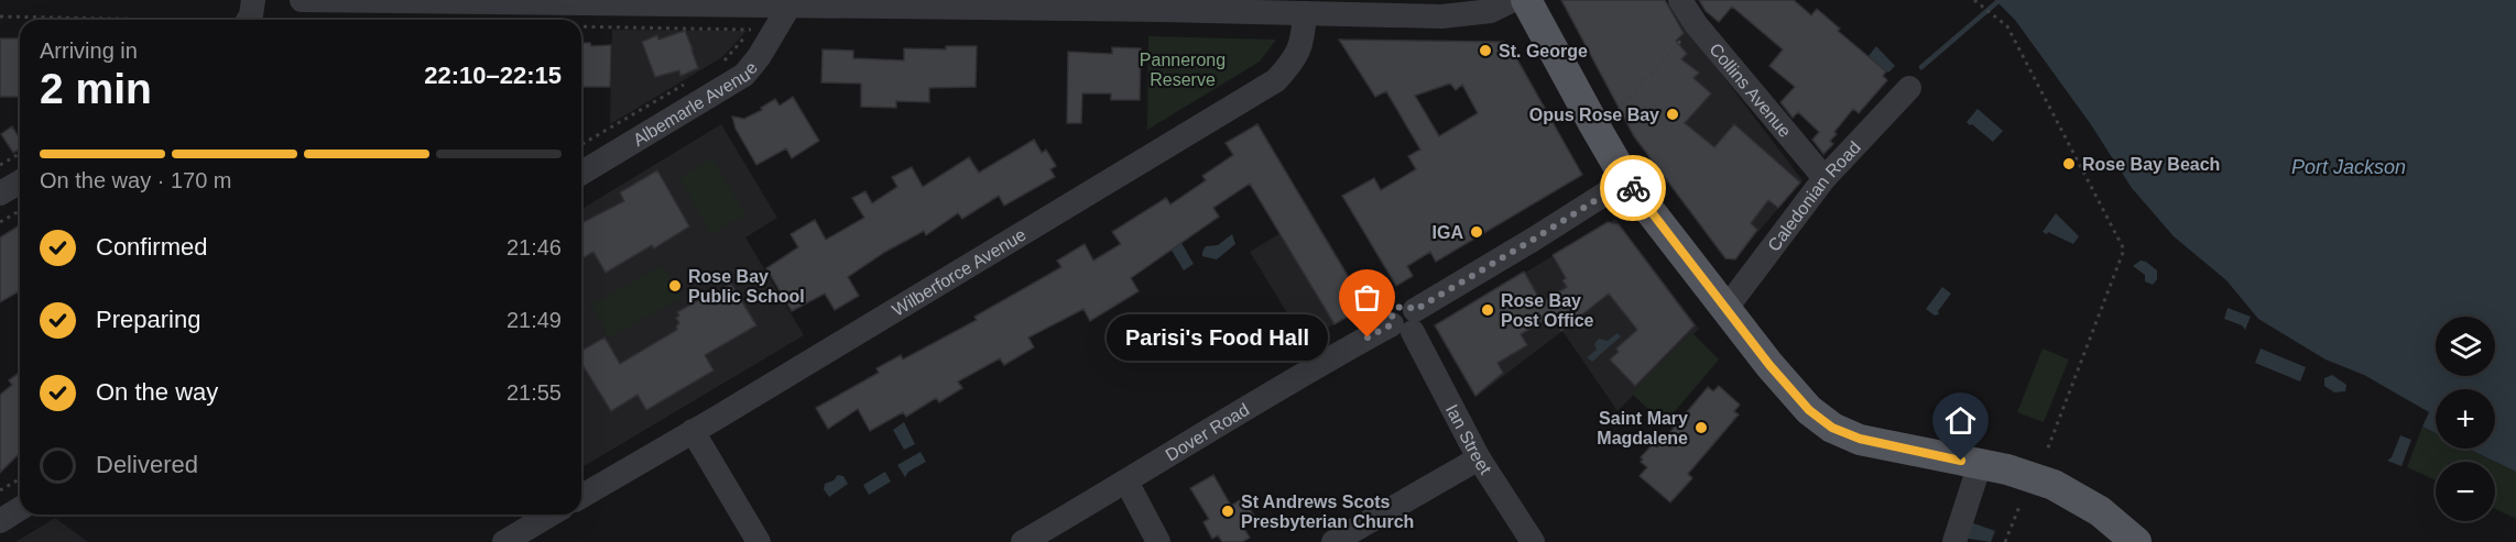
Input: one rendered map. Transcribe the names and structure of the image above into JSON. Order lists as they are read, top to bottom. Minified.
{"streets":{"street":["Collins Avenue","Albemarle Avenue","Caledonian Road","Wilberforce Avenue","Dover Road","Ian Street"]},"crossings":[["Collins Avenue","Caledonian Road"],["Dover Road","Ian Street"]],"water":["Port Jackson"],"parks":["Pannerong Reserve"],"places":["St. George","Opus Rose Bay","Rose Bay Beach","IGA","Rose Bay Public School","Rose Bay Post Office","Parisi's Food Hall","Saint Mary Magdalene","St Andrews Scots Presbyterian Church"],"page":{"heading":["2 min","Arriving in","22:10–22:15"],"bar":"On the way · 170 m","list":[["Confirmed","21:46"],["Preparing","21:49"],["On the way","21:55"],"Delivered"],"bubble":"Parisi's Food Hall","map_buttons":["+","−"]}}
